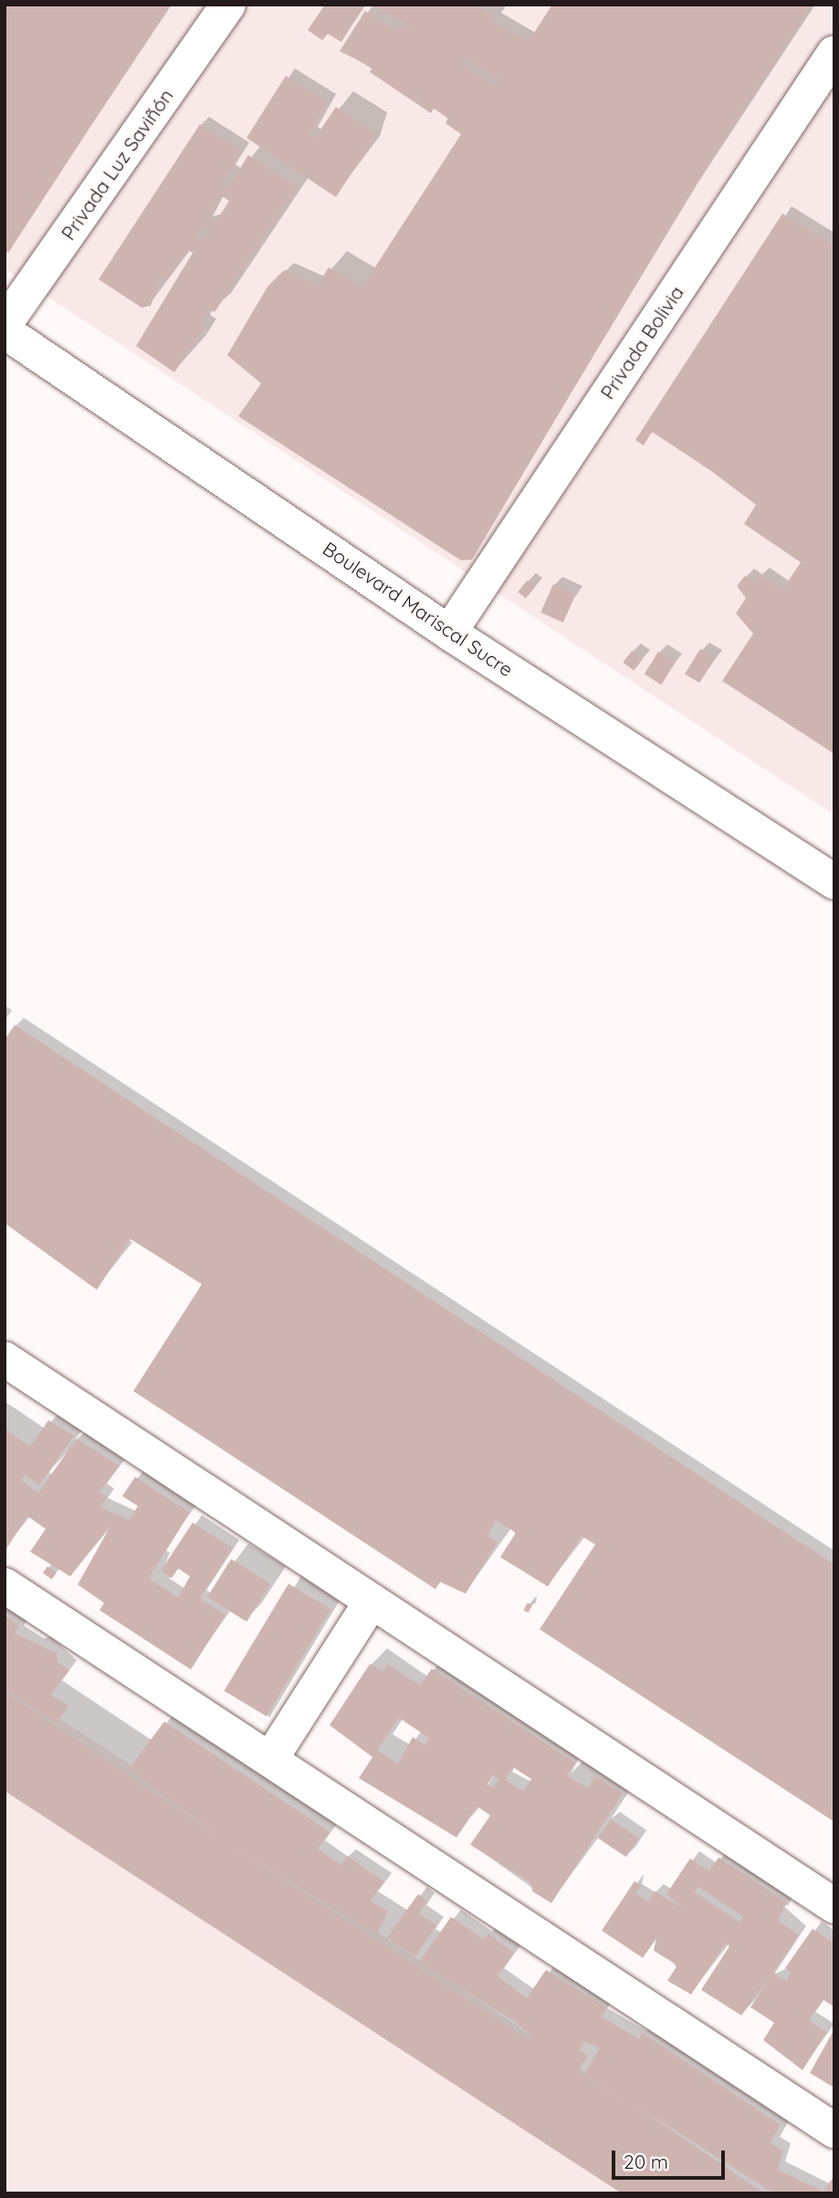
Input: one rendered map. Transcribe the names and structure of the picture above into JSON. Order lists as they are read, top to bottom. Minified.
{"streets":{"street":["Privada Luz Saviñón","Privada Bolivia","Boulevard Mariscal Sucre"]},"crossings":[["Privada Bolivia","Boulevard Mariscal Sucre"]],"scale_bar":"20 m"}
